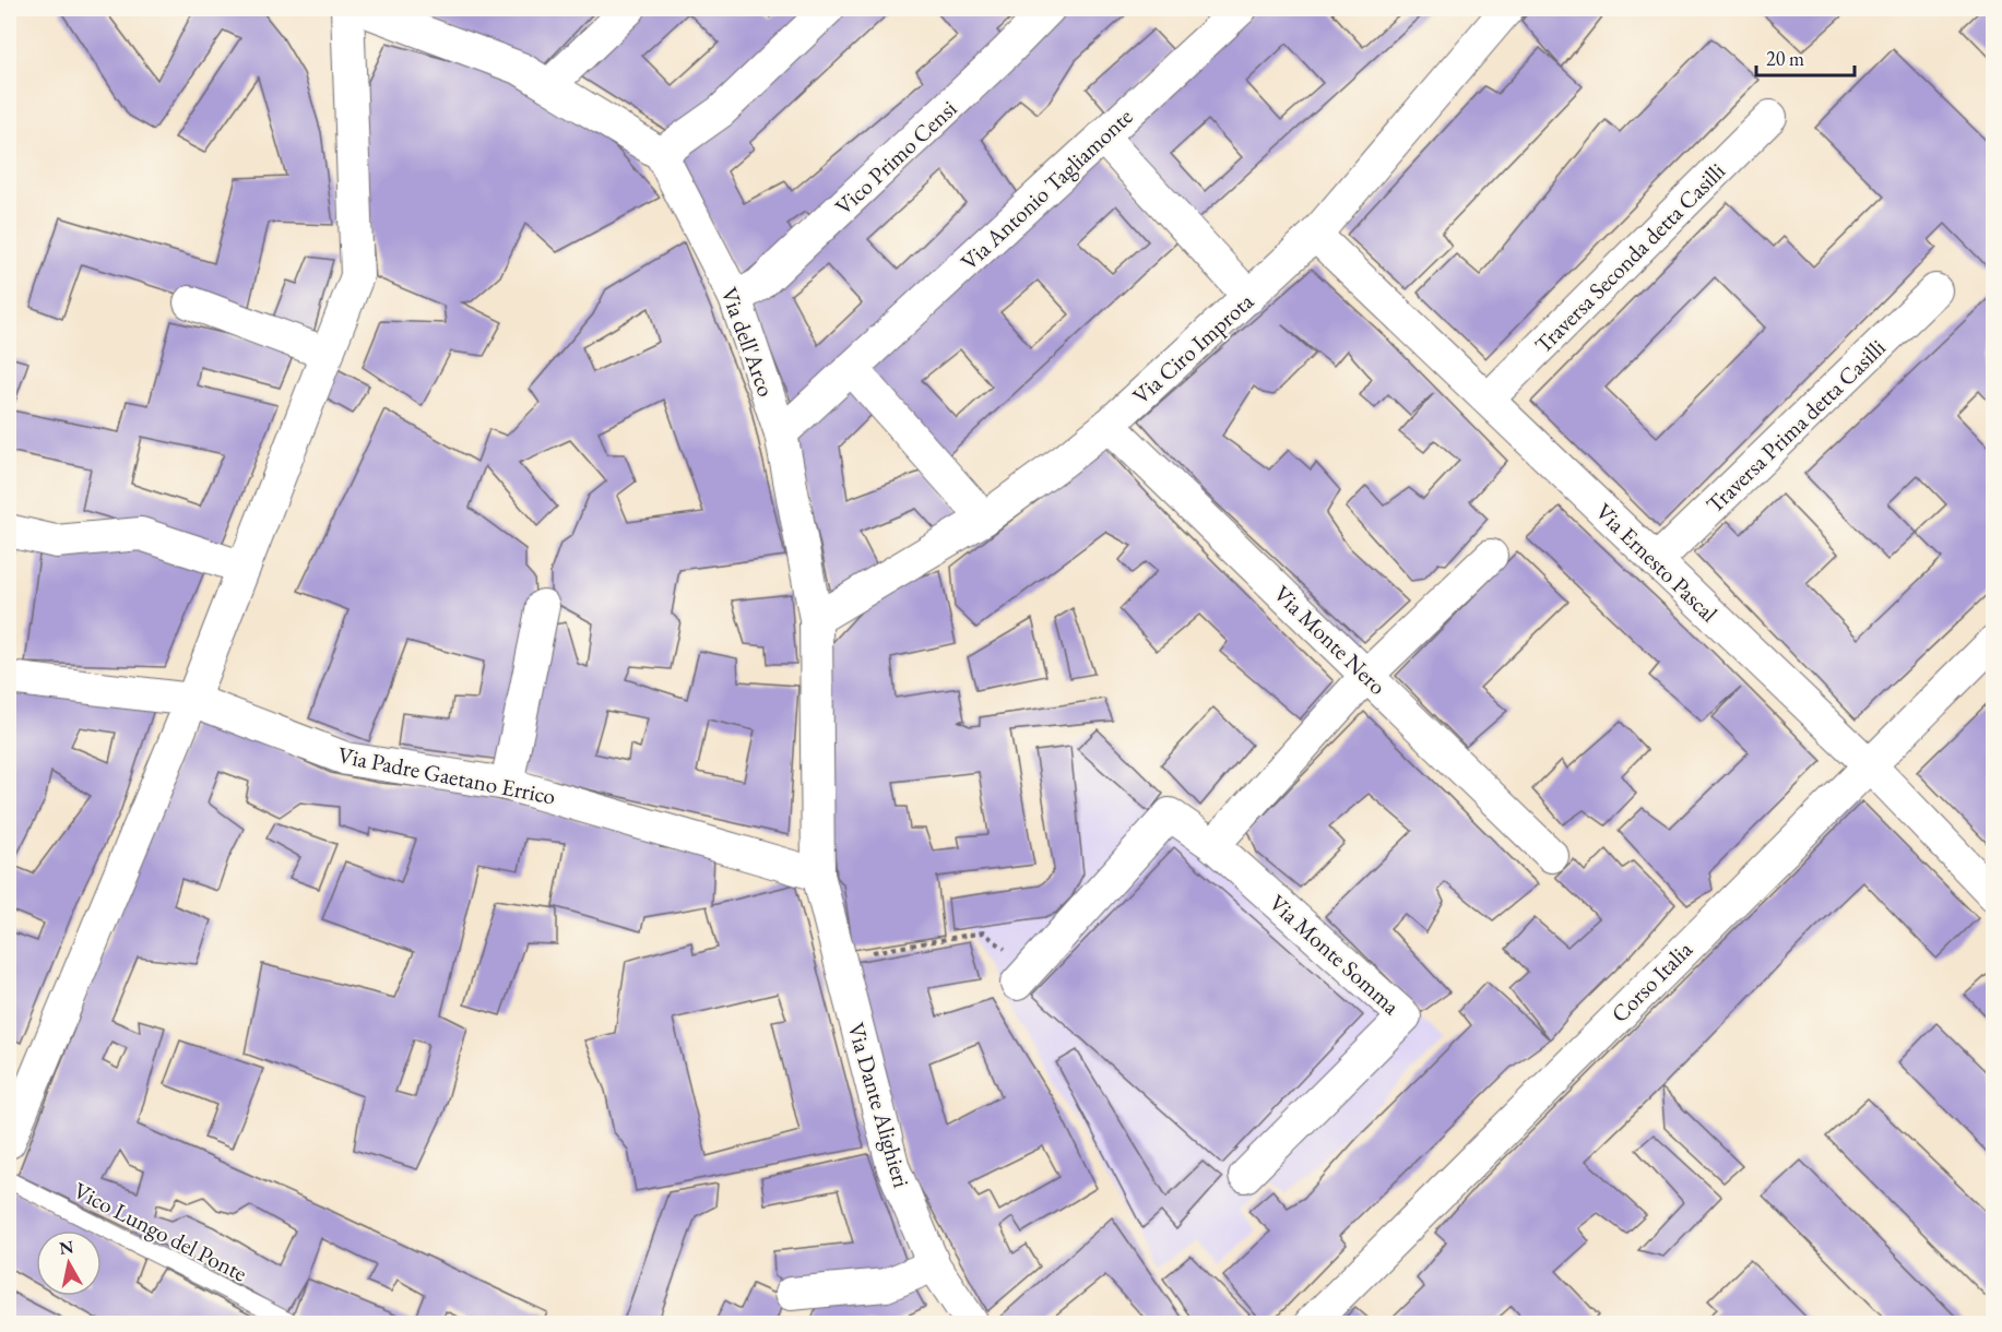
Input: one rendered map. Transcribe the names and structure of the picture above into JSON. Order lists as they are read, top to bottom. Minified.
{"streets":{"street":["Vico Primo Censi","Via Antonio Tagliamonte","Traversa Seconda detta Casilli","Via dell'Arco","Via Ciro Improta","Traversa Prima detta Casilli","Via Ernesto Pascal","Via Monte Nero","Via Padre Gaetano Errico","Via Monte Somma","Corso Italia","Via Dante Alighieri"],"lane":["Vico Lungo del Ponte"]},"crossings":[["Vico Primo Censi","Via dell'Arco"],["Via Antonio Tagliamonte","Via dell'Arco"],["Traversa Seconda detta Casilli","Via Ernesto Pascal"],["Via dell'Arco","Via Ciro Improta"],["Via dell'Arco","Via Padre Gaetano Errico"],["Via dell'Arco","Via Dante Alighieri"],["Via Ciro Improta","Via Ernesto Pascal"],["Via Ciro Improta","Via Monte Nero"],["Traversa Prima detta Casilli","Via Ernesto Pascal"],["Via Ernesto Pascal","Corso Italia"],["Via Padre Gaetano Errico","Via Dante Alighieri"]],"scale_bar":"20 m","north":"top"}
